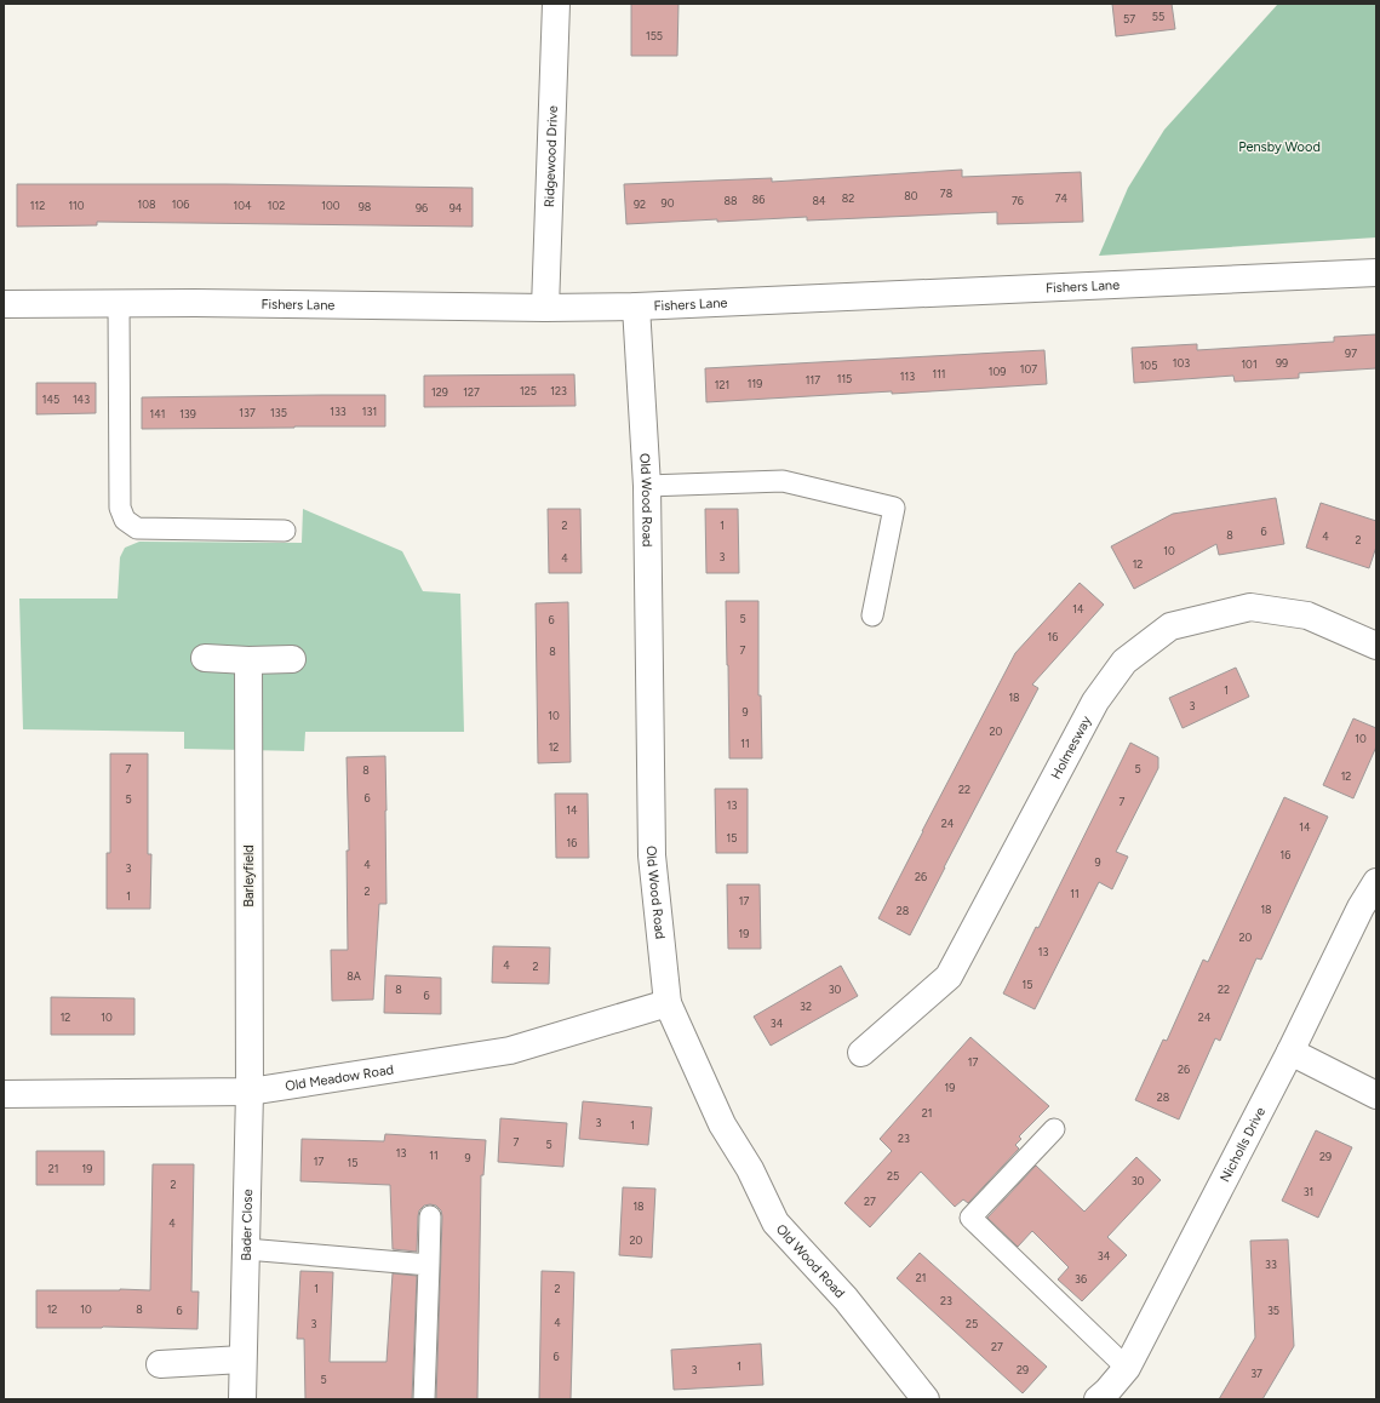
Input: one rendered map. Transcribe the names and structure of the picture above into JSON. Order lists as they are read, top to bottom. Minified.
{"streets":{"street":["Ridgewood Drive","Fishers Lane","Old Wood Road","Holmesway","Barleyfield","Old Meadow Road","Nicholls Drive","Bader Close"]},"crossings":[["Ridgewood Drive","Fishers Lane"],["Fishers Lane","Old Wood Road"],["Old Wood Road","Old Meadow Road"],["Barleyfield","Old Meadow Road"],["Barleyfield","Bader Close"],["Old Meadow Road","Bader Close"]],"parks":["Pensby Wood"],"house_numbers":["55","57","155","78","80","82","74","86","88","84","76","90","108","106","92","112","110","104","102","100","98","96","94","97","103","99","101","105","107","109","111","113","115","117","119","121","125","123","129","127","145","143","133","131","137","135","141","139","2","1","6","8","4","2","10","3","4","12","14","5","6","16","7","8","1","18","3","9","10","20","10","11","12","7","5","8","12","22","6","5","7","13","14","24","14","15","16","16","9","4","3","26","2","11","1","17","18","28","19","20","13","4","2","8A","15","8","30","22","6","32","12","10","24","34","17","26","19","28","21","3","1","23","7","5","13","11","29","9","17","15","21","19","25","30","2","31","27","18","4","20","34","33","21","36","1","2","23","12","10","8","6","35","4","3","25","27","6","1","3","29","37","5"]}
